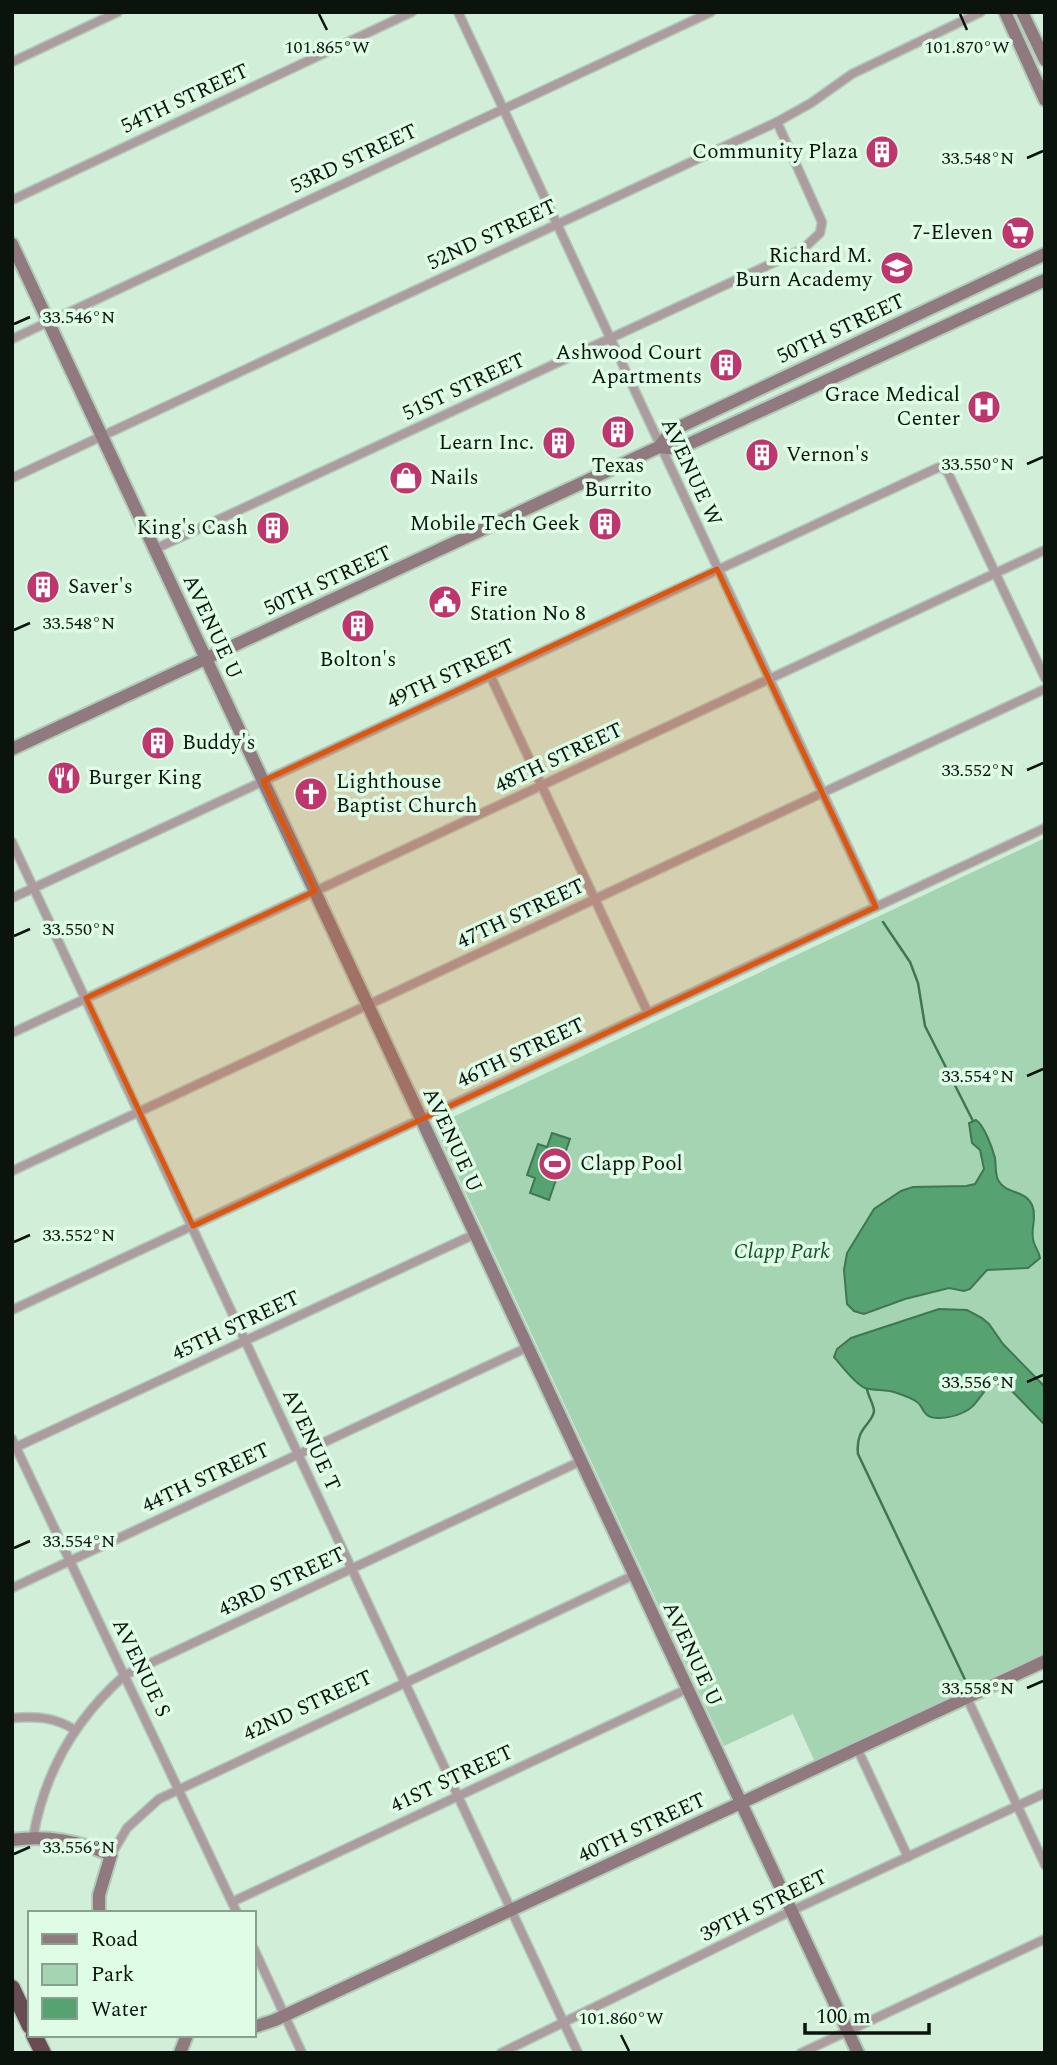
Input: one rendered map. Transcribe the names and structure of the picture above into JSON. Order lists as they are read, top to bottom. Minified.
{"streets":{"street":["54TH STREET","53RD STREET","52ND STREET","50TH STREET","51ST STREET","AVENUE W","AVENUE U","49TH STREET","48TH STREET","47TH STREET","46TH STREET","45TH STREET","AVENUE T","44TH STREET","43RD STREET","AVENUE S","42ND STREET","41ST STREET","40TH STREET","39TH STREET"]},"crossings":[["53RD STREET","AVENUE W"],["53RD STREET","AVENUE U"],["52ND STREET","51ST STREET"],["52ND STREET","AVENUE W"],["52ND STREET","AVENUE U"],["50TH STREET","AVENUE W"],["50TH STREET","AVENUE U"],["51ST STREET","AVENUE W"],["51ST STREET","AVENUE U"],["AVENUE W","49TH STREET"],["AVENUE W","48TH STREET"],["AVENUE W","47TH STREET"],["AVENUE W","46TH STREET"],["AVENUE U","49TH STREET"],["AVENUE U","48TH STREET"],["AVENUE U","47TH STREET"],["AVENUE U","46TH STREET"],["AVENUE U","45TH STREET"],["AVENUE U","44TH STREET"],["AVENUE U","43RD STREET"],["AVENUE U","42ND STREET"],["AVENUE U","41ST STREET"],["AVENUE U","40TH STREET"],["AVENUE U","39TH STREET"],["49TH STREET","48TH STREET"],["49TH STREET","AVENUE T"],["48TH STREET","AVENUE T"],["47TH STREET","AVENUE T"],["46TH STREET","AVENUE T"],["45TH STREET","AVENUE T"],["45TH STREET","AVENUE S"],["AVENUE T","44TH STREET"],["AVENUE T","43RD STREET"],["AVENUE T","42ND STREET"],["AVENUE T","41ST STREET"],["AVENUE T","40TH STREET"],["AVENUE T","39TH STREET"],["44TH STREET","AVENUE S"],["43RD STREET","AVENUE S"],["AVENUE S","42ND STREET"],["AVENUE S","41ST STREET"]],"parks":["Clapp Park"],"places":{"building":["Community Plaza","Ashwood Court Apartments","Texas Burrito","Learn Inc.","Vernon's","Mobile Tech Geek","King's Cash","Saver's","Bolton's","Buddy's"],"supermarket":["7-Eleven"],"school or university":["Richard M. Burn Academy"],"hospital":["Grace Medical Center"],"shop":["Nails"],"public building":["Fire Station No 8"],"restaurant":["Burger King"],"church":["Lighthouse Baptist Church"],"sports":["Clapp Pool"]},"legend":["Road","Park","Water"],"scale_bar":"100 m","coordinates":["101.865°W","101.870°W","33.548°N","33.546°N","33.550°N","33.552°N","33.554°N","33.556°N","33.558°N","101.860°W"]}
